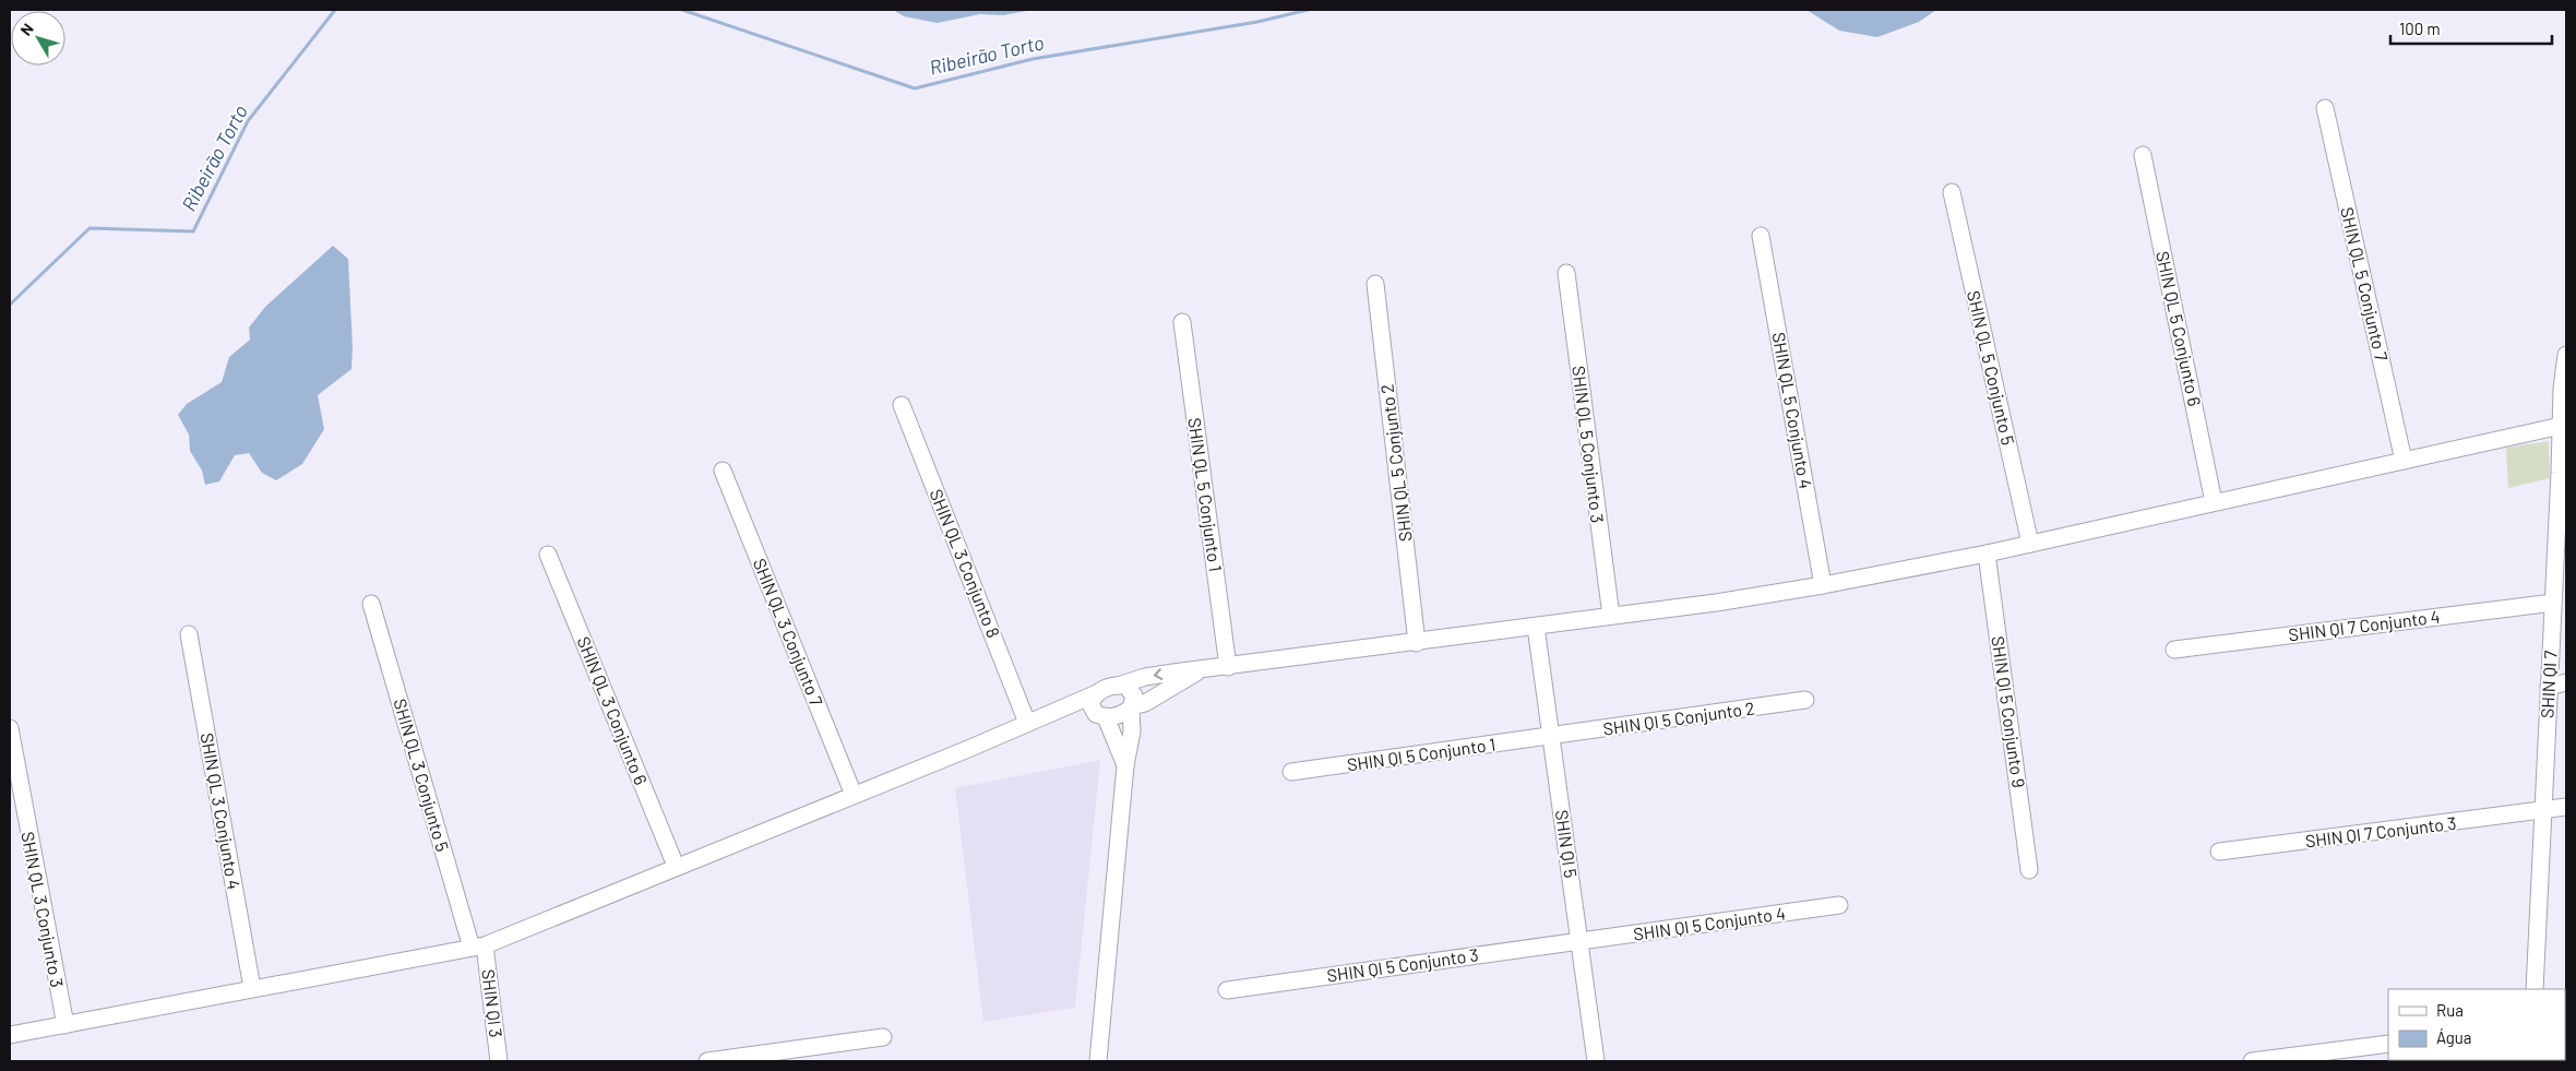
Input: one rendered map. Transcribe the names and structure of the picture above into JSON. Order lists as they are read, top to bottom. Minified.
{"streets":{"street":["SHIN QL 5 Conjunto 7","SHIN QL 5 Conjunto 6","SHIN QL 5 Conjunto 5","SHIN QL 5 Conjunto 4","SHIN QL 5 Conjunto 3","SHIN QL 5 Conjunto 2","SHIN QL 5 Conjunto 1","SHIN QL 3 Conjunto 8","SHIN QI 7 Conjunto 4","SHIN QL 3 Conjunto 7","SHIN QI 7","SHIN QL 3 Conjunto 6","SHIN QI 5 Conjunto 9","SHIN QI 5 Conjunto 2","SHIN QI 5 Conjunto 1","SHIN QL 3 Conjunto 5","SHIN QL 3 Conjunto 4","SHIN QI 7 Conjunto 3","SHIN QI 5","SHIN QL 3 Conjunto 3","SHIN QI 5 Conjunto 4","SHIN QI 5 Conjunto 3","SHIN QI 3"]},"crossings":[["SHIN QI 7 Conjunto 4","SHIN QI 7"],["SHIN QI 7","SHIN QI 7 Conjunto 3"],["SHIN QI 5 Conjunto 2","SHIN QI 5 Conjunto 1"],["SHIN QI 5 Conjunto 2","SHIN QI 5"],["SHIN QI 5 Conjunto 1","SHIN QI 5"],["SHIN QL 3 Conjunto 5","SHIN QI 3"],["SHIN QI 5","SHIN QI 5 Conjunto 4"],["SHIN QI 5","SHIN QI 5 Conjunto 3"],["SHIN QI 5 Conjunto 4","SHIN QI 5 Conjunto 3"]],"water":["Ribeirão Torto"],"legend":["Rua","Água"],"scale_bar":"100 m","north":"top left"}
